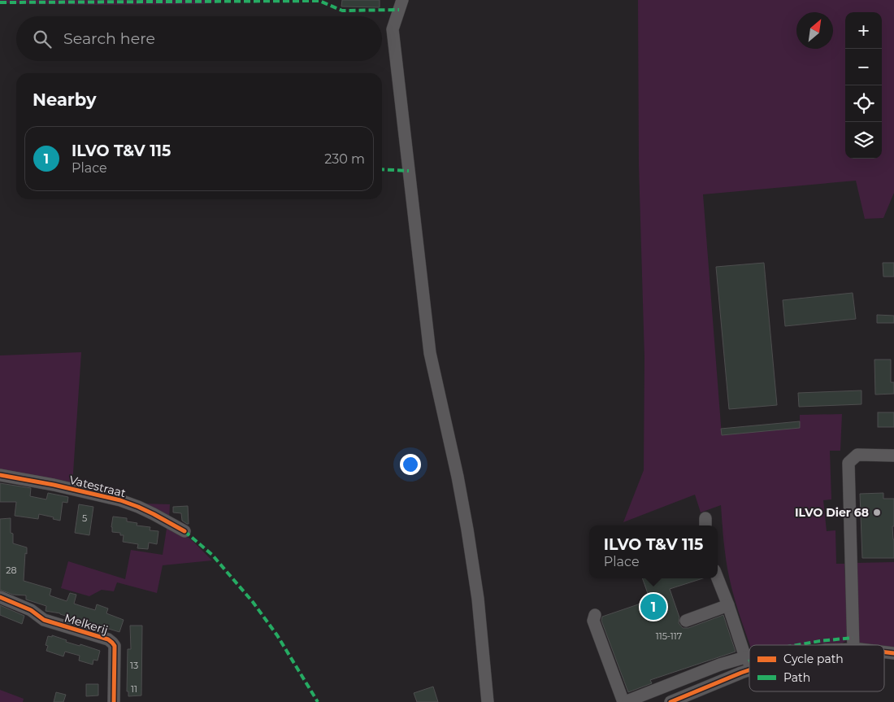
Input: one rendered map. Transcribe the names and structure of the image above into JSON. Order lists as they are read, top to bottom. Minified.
{"streets":{"street":["Vatestraat","Melkerij"]},"places":["ILVO Dier 68"],"house_numbers":["5","28","115-117","13","11"],"legend":["Cycle path","Path"],"north":"top right","page":{"map_buttons":["+","−"],"search":"Search here","heading":"Nearby","list":[{"mark":"1","name":"ILVO T&V 115","note":"Place","value":"230 m"}],"popup":["ILVO T&V 115","Place"],"pins":"1"}}
